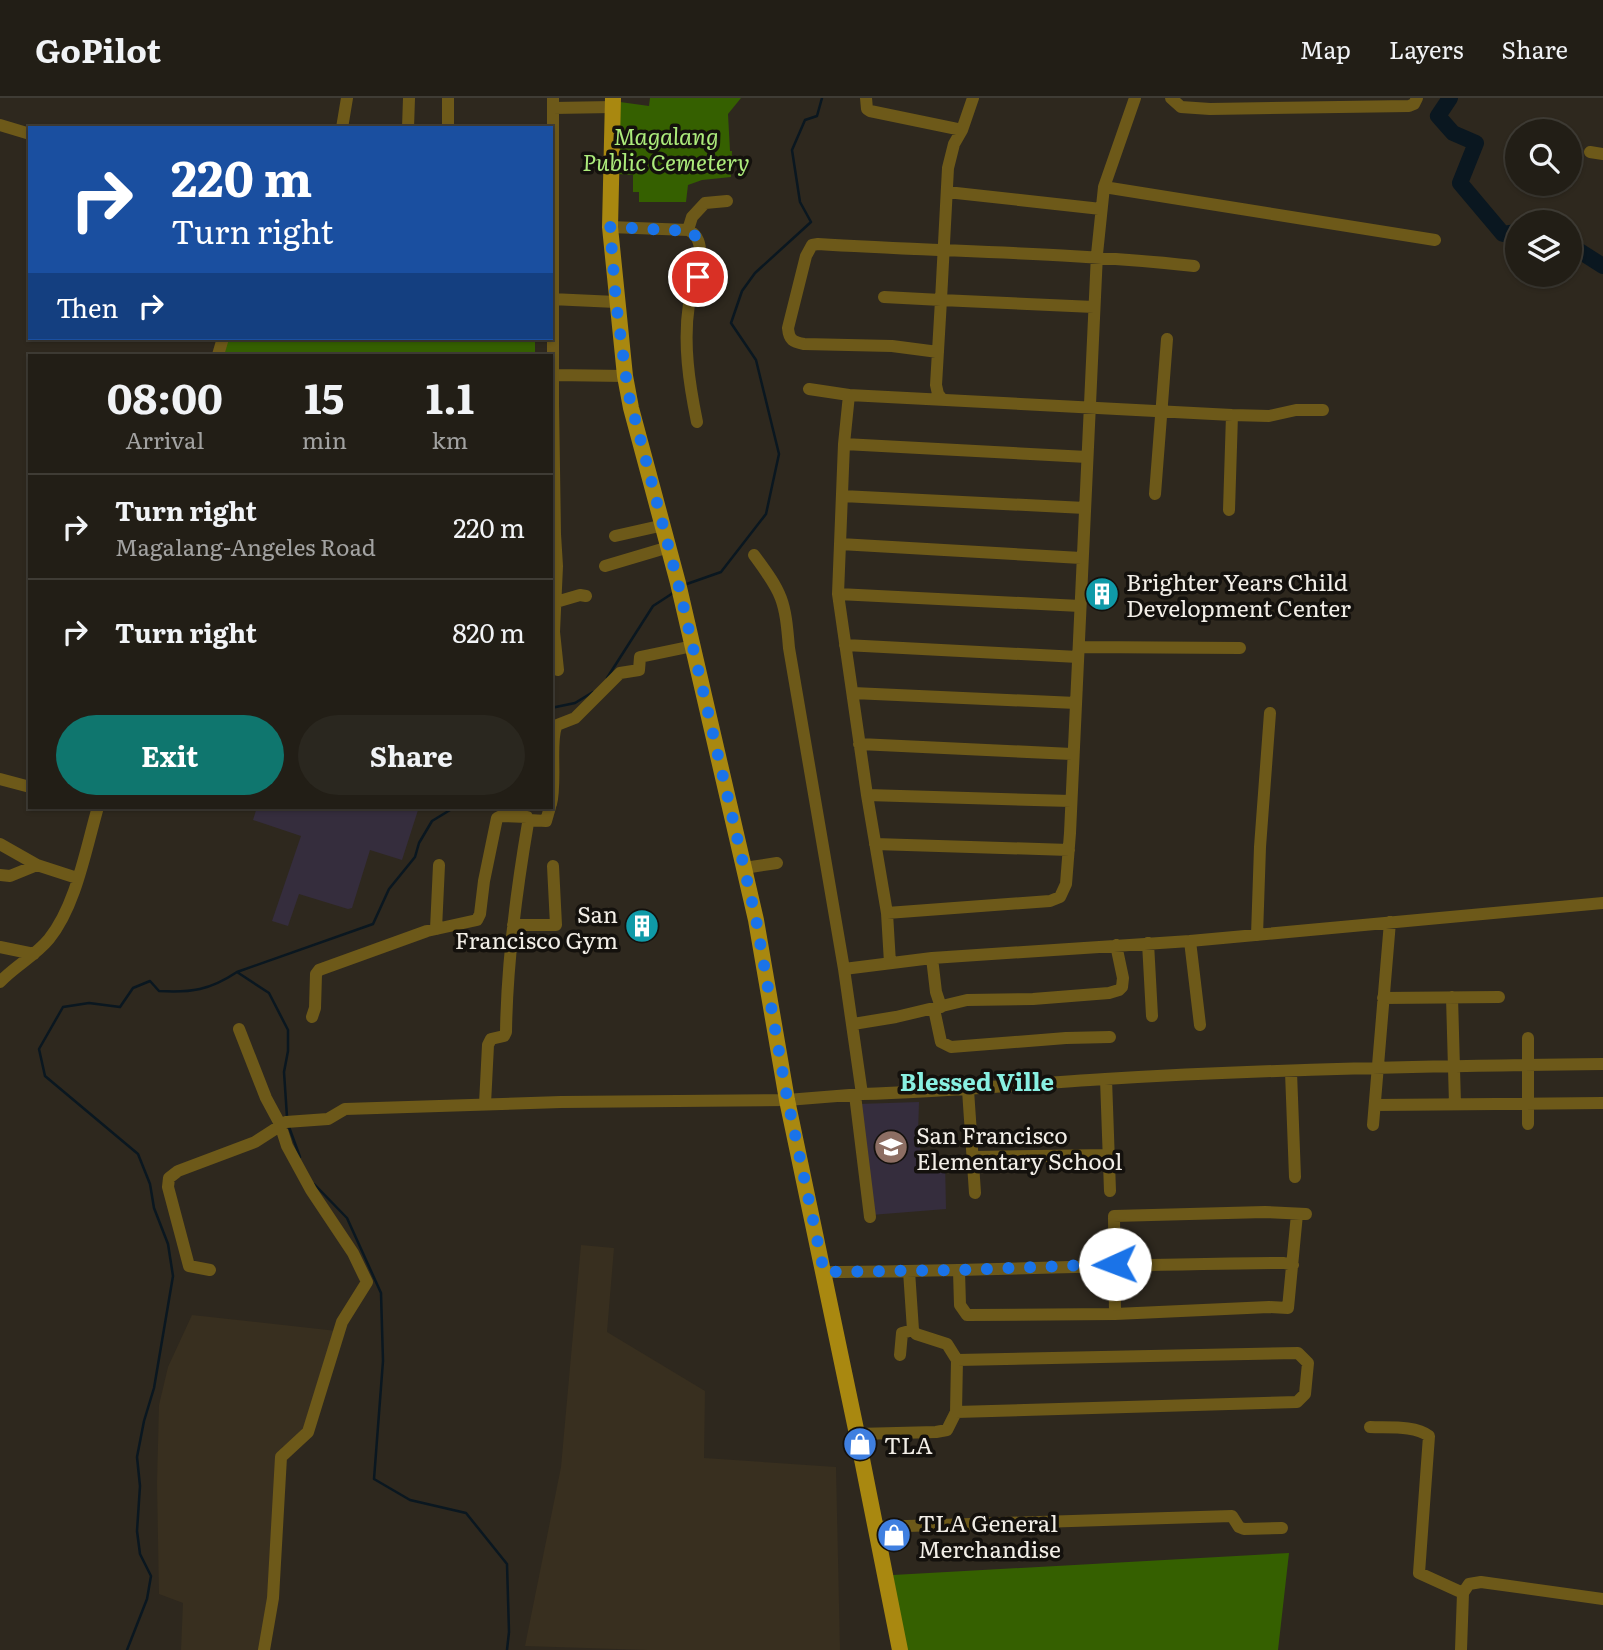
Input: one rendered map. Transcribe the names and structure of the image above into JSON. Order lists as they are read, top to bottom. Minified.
{"districts":["Blessed Ville"],"parks":["Magalang Public Cemetery"],"places":{"building":["Brighter Years Child Development Center","San Francisco Gym"],"school or university":["San Francisco Elementary School"],"shop":["TLA","TLA General Merchandise"]},"page":{"header":"GoPilot","nav":["Map","Layers","Share"],"turn":["220 m","Turn right"],"then":"Then","eta":["08:00","Arrival","15","min","1.1","km"],"list":[{"name":"Turn right","note":"Magalang-Angeles Road","value":"220 m"},{"name":"Turn right","value":"820 m"}],"buttons":["Exit","Share"]}}
